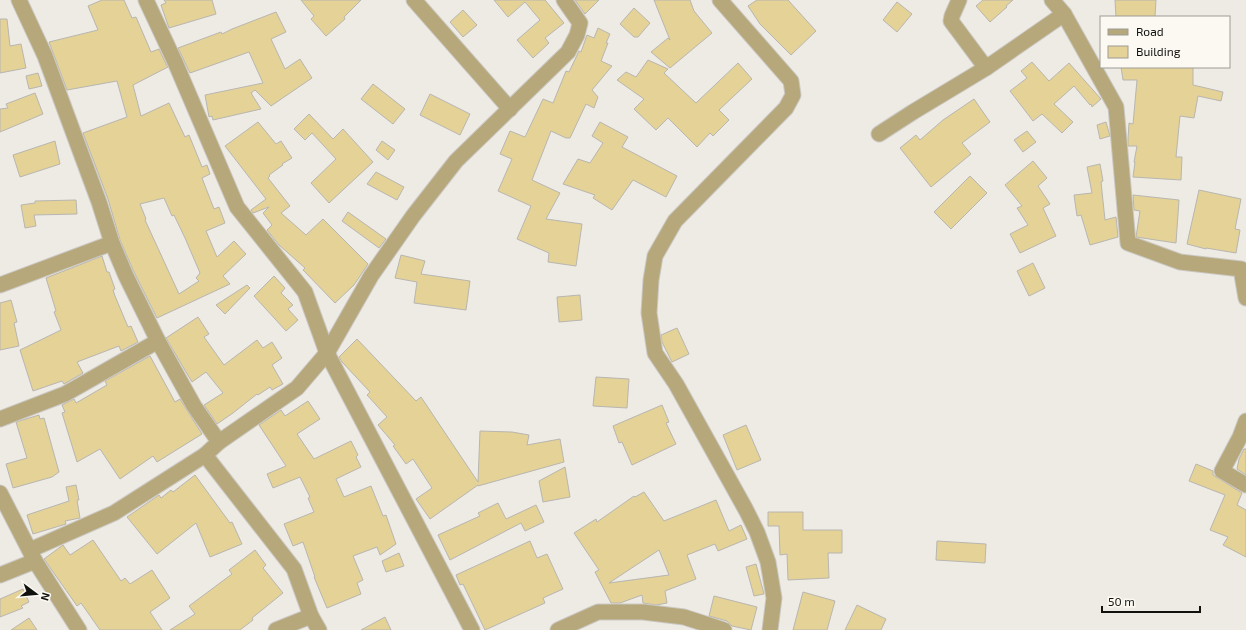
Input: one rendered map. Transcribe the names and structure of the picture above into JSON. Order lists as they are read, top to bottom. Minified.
{"legend":["Road","Building"],"scale_bar":"50 m","north":"right"}
